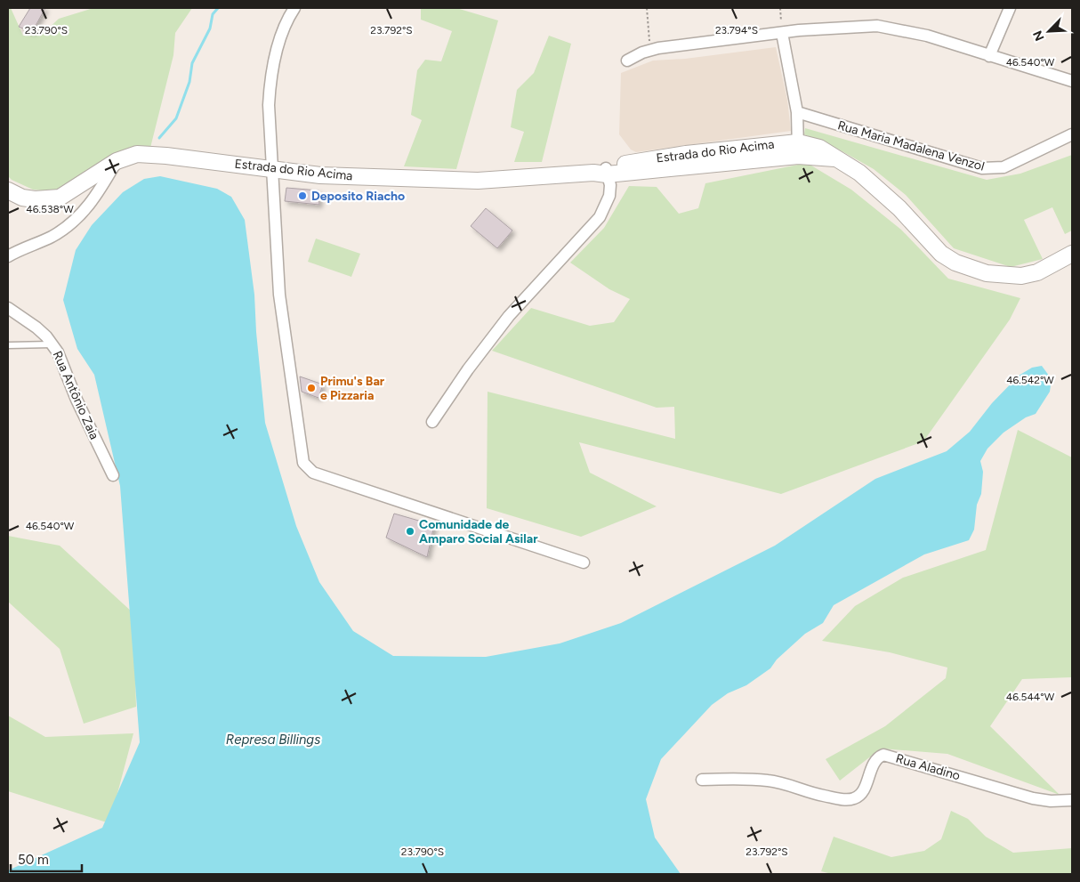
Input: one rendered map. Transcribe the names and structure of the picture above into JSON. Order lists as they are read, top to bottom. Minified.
{"streets":{"main road":["Estrada do Rio Acima"],"street":["Rua Maria Madalena Venzol","Rua Antônio Zaia","Rua Aladino"]},"water":["Represa Billings"],"places":["Deposito Riacho","Primu's Bar e Pizzaria","Comunidade de Amparo Social Asilar"],"scale_bar":"50 m","north":"bottom left","coordinates":["23.794°S","23.790°S","23.792°S","46.540°W","46.538°W","46.542°W","46.544°W"]}
